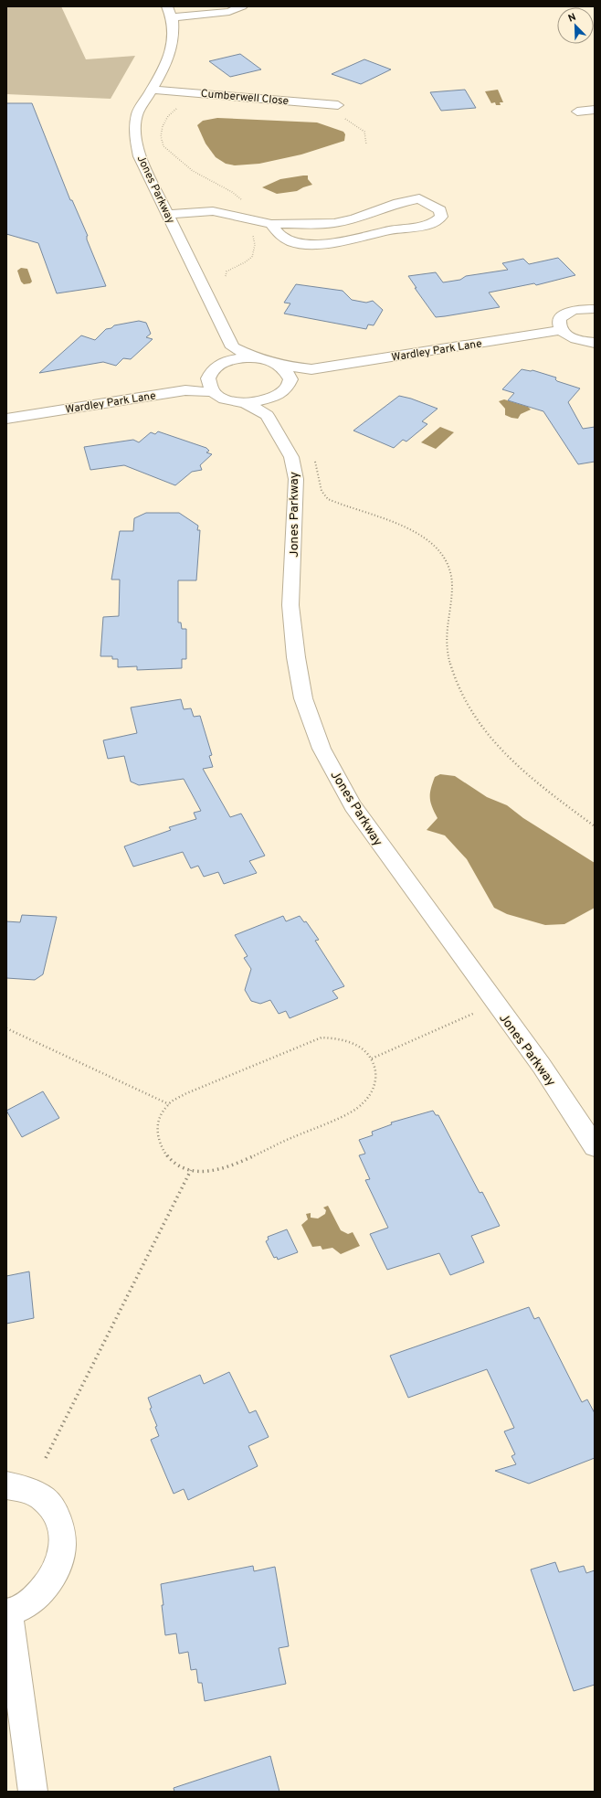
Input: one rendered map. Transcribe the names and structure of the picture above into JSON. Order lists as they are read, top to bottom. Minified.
{"streets":{"street":["Cumberwell Close","Jones Parkway","Wardley Park Lane"]},"crossings":[["Cumberwell Close","Jones Parkway"],["Jones Parkway","Wardley Park Lane"]],"north":"top left"}
